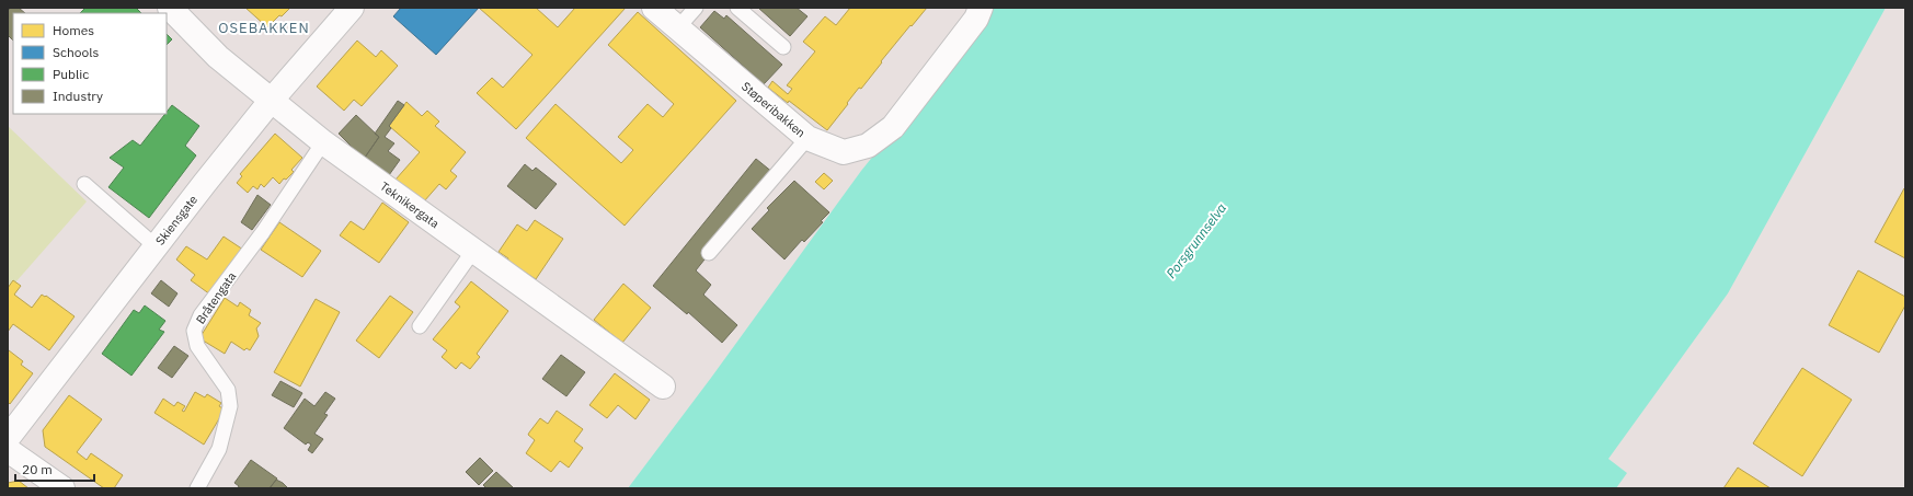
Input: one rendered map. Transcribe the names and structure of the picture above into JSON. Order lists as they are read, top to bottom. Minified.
{"streets":{"street":["Støperibakken","Teknikergata","Skiensgate"],"lane":["Bråtengata"]},"crossings":[["Teknikergata","Skiensgate"],["Teknikergata","Bråtengata"]],"districts":["OSEBAKKEN"],"water":["Porsgrunnselva"],"legend":["Homes","Schools","Public","Industry"],"scale_bar":"20 m"}
